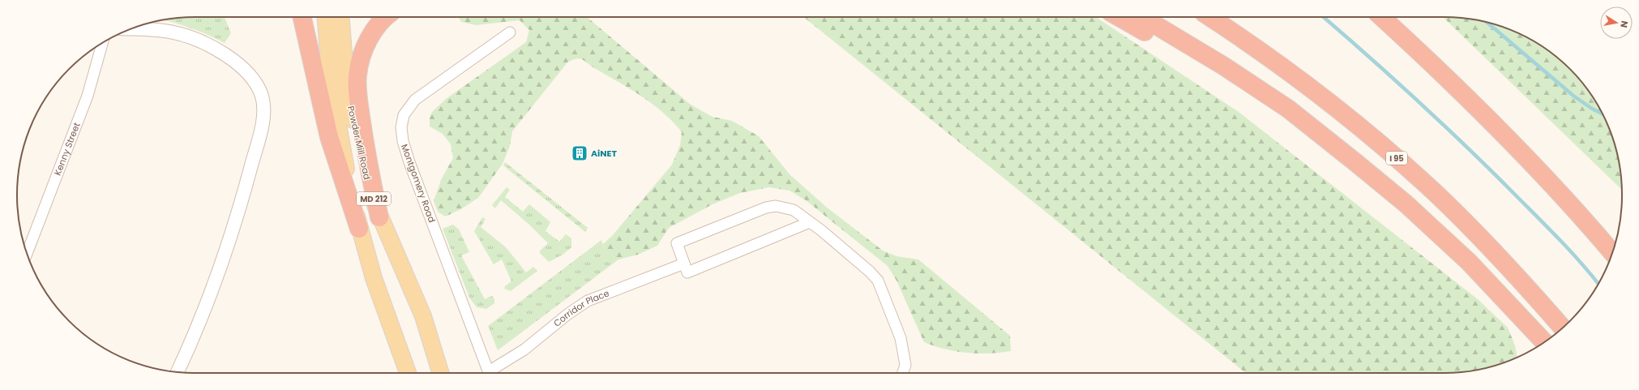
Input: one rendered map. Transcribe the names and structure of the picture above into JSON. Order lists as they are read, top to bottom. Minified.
{"streets":{"highway":["I 95"],"main road":["Powder Mill Road","MD 212"],"street":["Kenny Street","Montgomery Road","Corridor Place"]},"places":{"building":["AiNET"]},"north":"right"}
